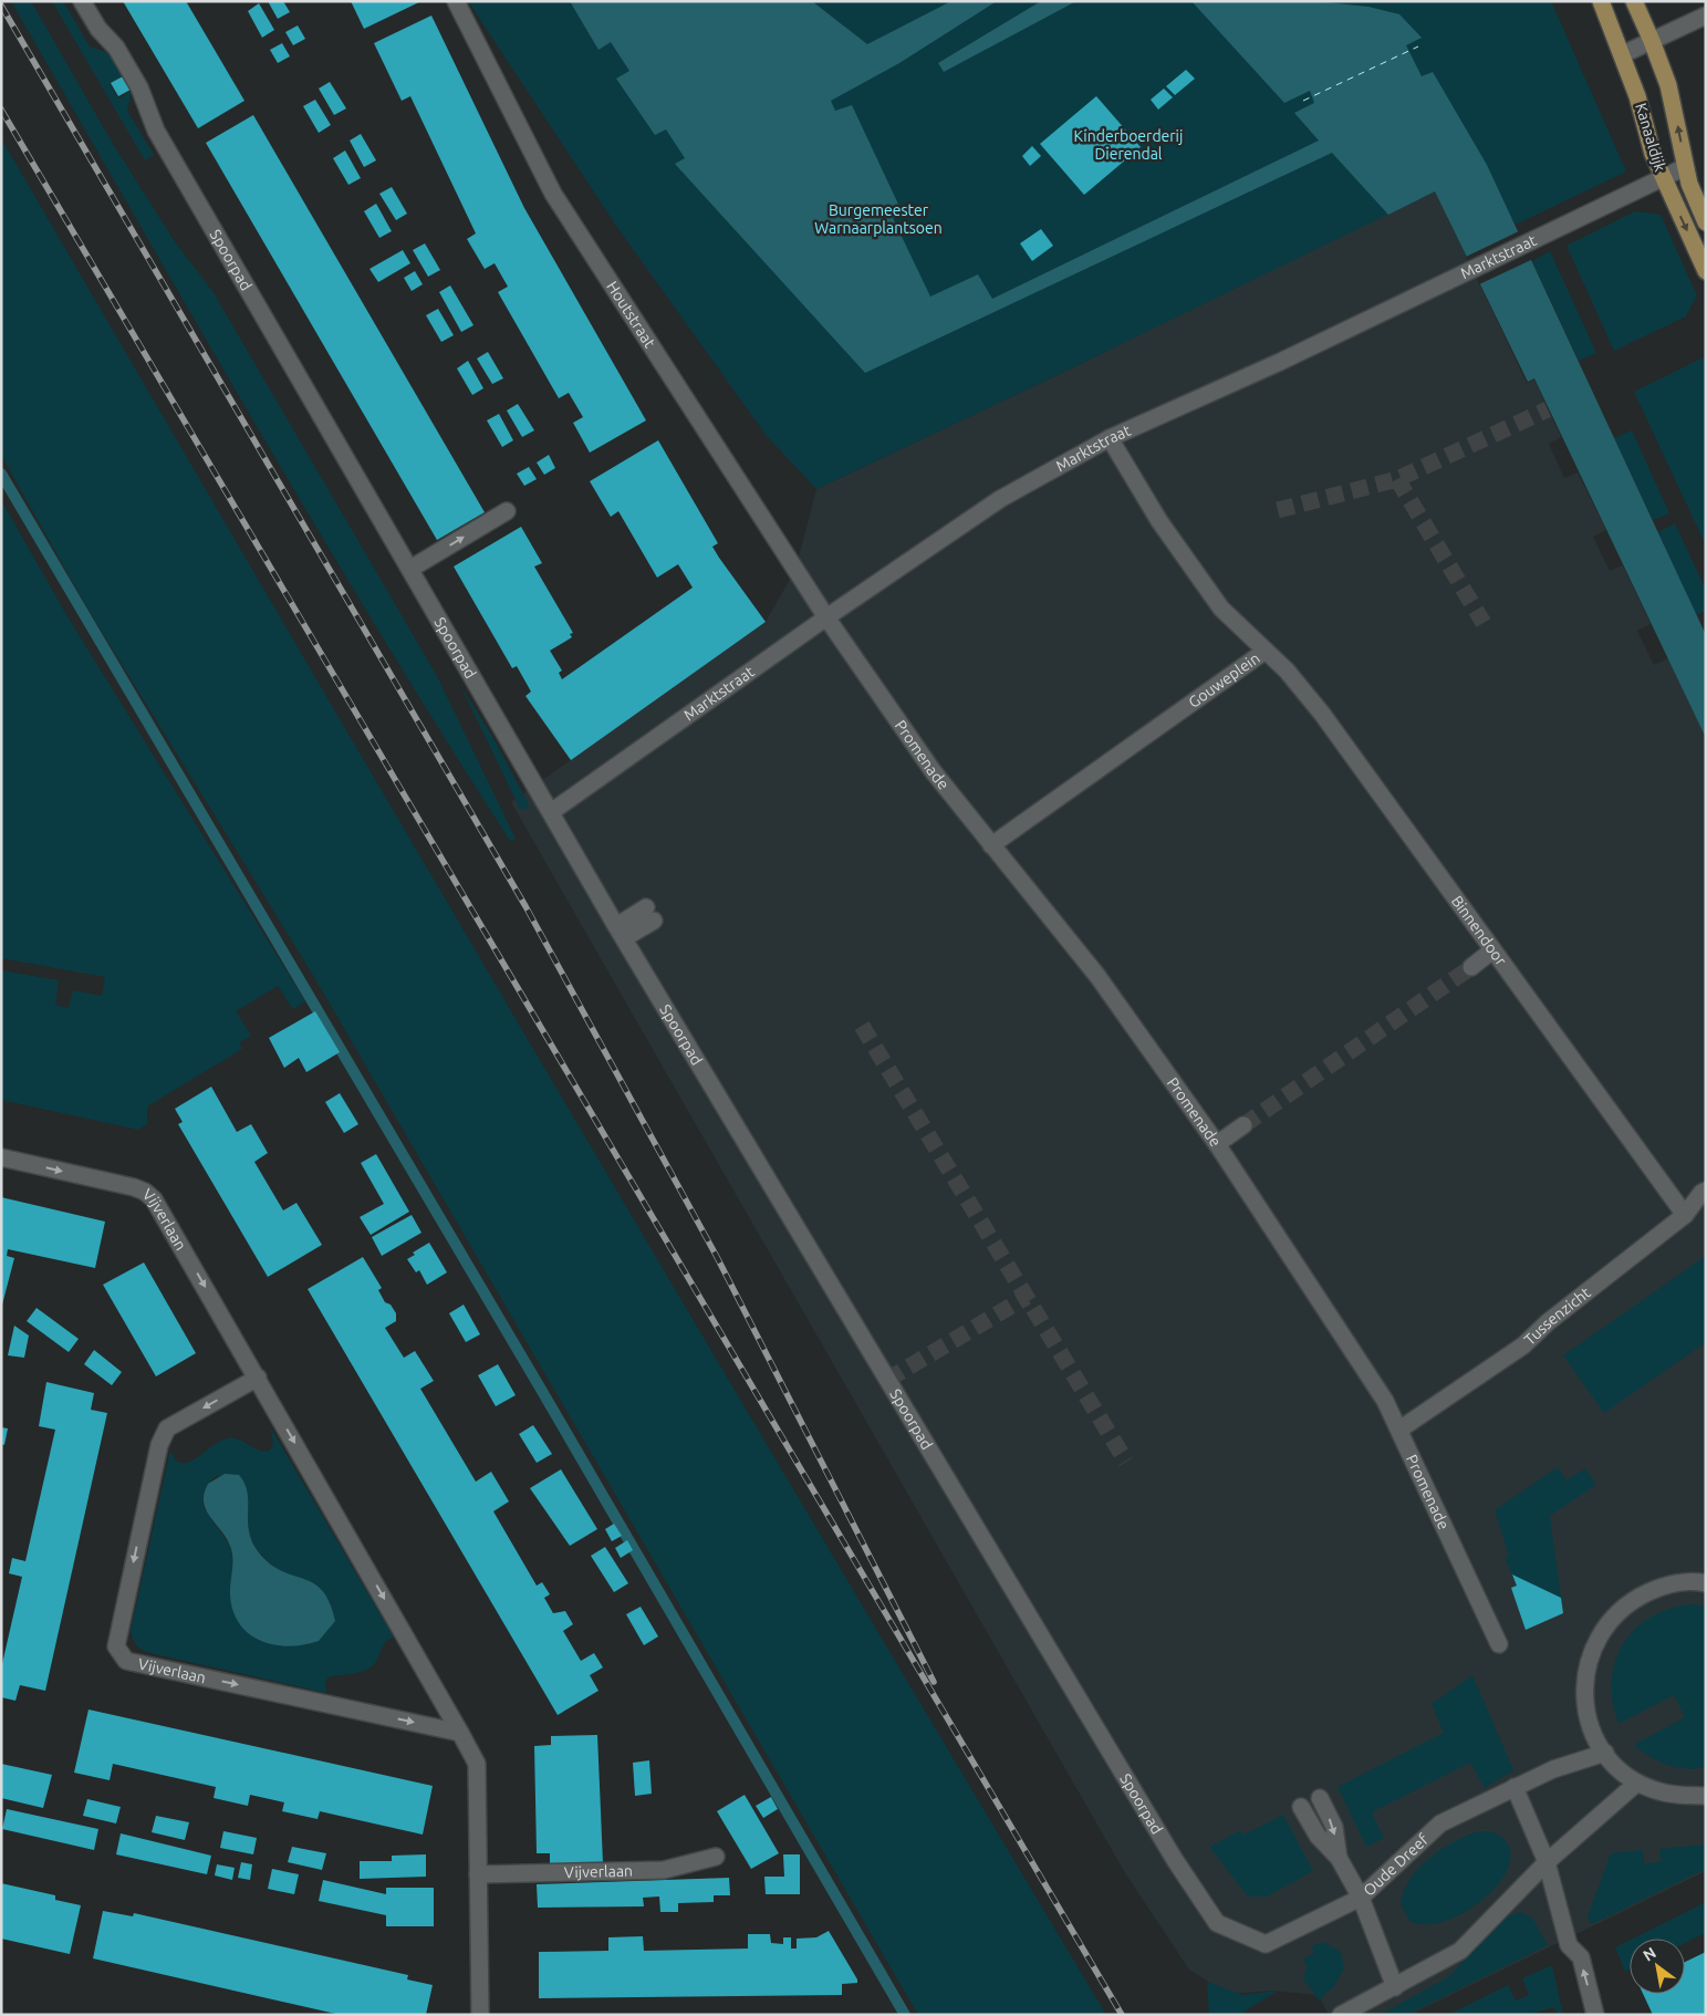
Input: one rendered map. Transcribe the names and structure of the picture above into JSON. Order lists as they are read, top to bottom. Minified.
{"streets":{"main road":["Kanaaldijk"],"street":["Marktstraat","Spoorpad","Houtstraat","Gouweplein","Promenade","Binnendoor","Vijverlaan","Tussenzicht","Oude Dreef"]},"crossings":[["Kanaaldijk","Marktstraat"],["Marktstraat","Spoorpad"],["Marktstraat","Houtstraat"],["Marktstraat","Gouweplein"],["Marktstraat","Promenade"],["Spoorpad","Oude Dreef"],["Houtstraat","Promenade"],["Gouweplein","Promenade"],["Gouweplein","Binnendoor"],["Promenade","Tussenzicht"],["Binnendoor","Tussenzicht"]],"parks":["Kinderboerderij Dierendal","Burgemeester Warnaarplantsoen"],"north":"top left"}
